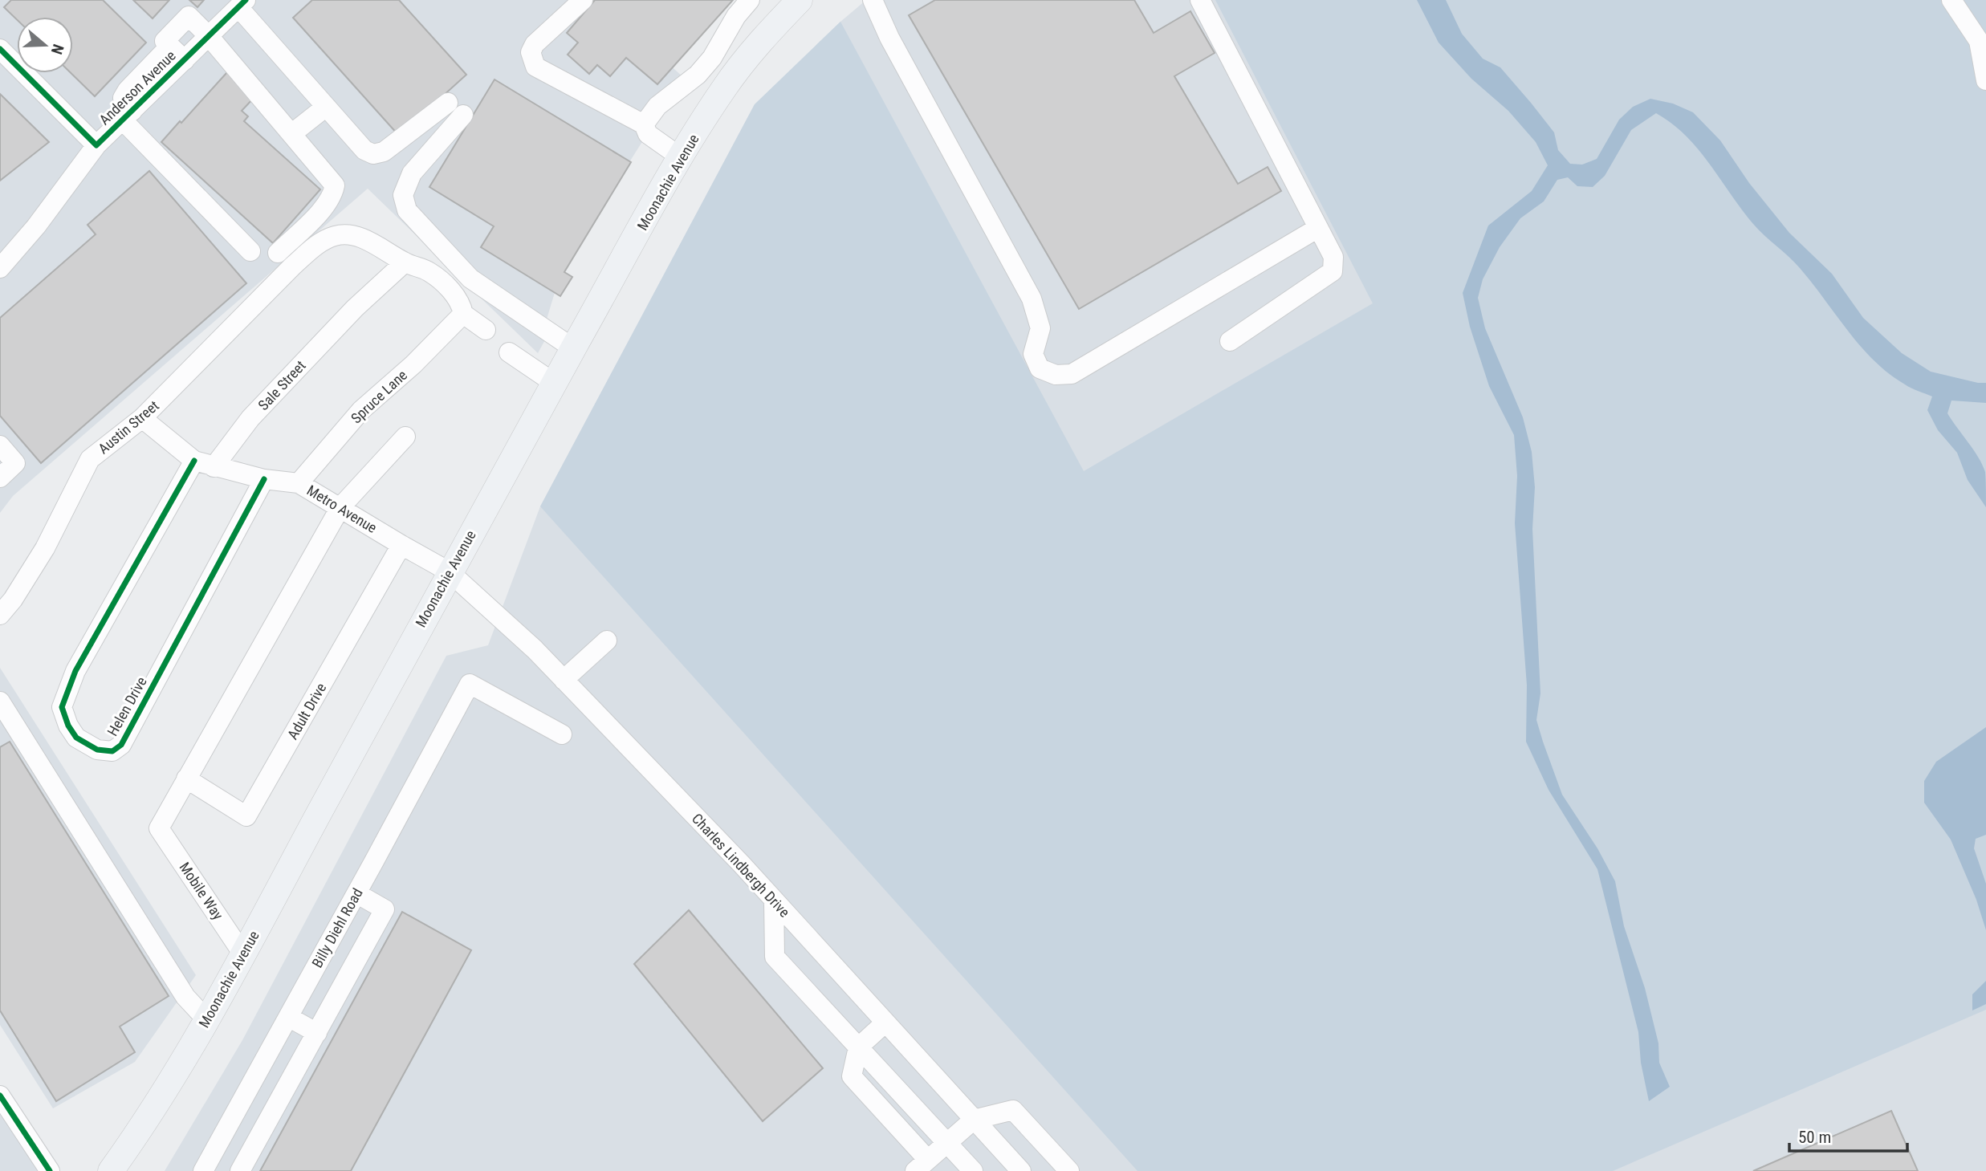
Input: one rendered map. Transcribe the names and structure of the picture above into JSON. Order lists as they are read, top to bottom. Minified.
{"streets":{"main road":["Moonachie Avenue"],"street":["Anderson Avenue","Sale Street","Spruce Lane","Austin Street","Metro Avenue","Helen Drive","Adult Drive","Charles Lindbergh Drive","Mobile Way","Billy Diehl Road"]},"crossings":[["Moonachie Avenue","Metro Avenue"],["Moonachie Avenue","Charles Lindbergh Drive"],["Moonachie Avenue","Mobile Way"],["Sale Street","Austin Street"],["Sale Street","Metro Avenue"],["Spruce Lane","Austin Street"],["Spruce Lane","Metro Avenue"],["Austin Street","Metro Avenue"],["Metro Avenue","Helen Drive"],["Metro Avenue","Adult Drive"],["Metro Avenue","Charles Lindbergh Drive"],["Adult Drive","Mobile Way"]],"scale_bar":"50 m","north":"right"}
